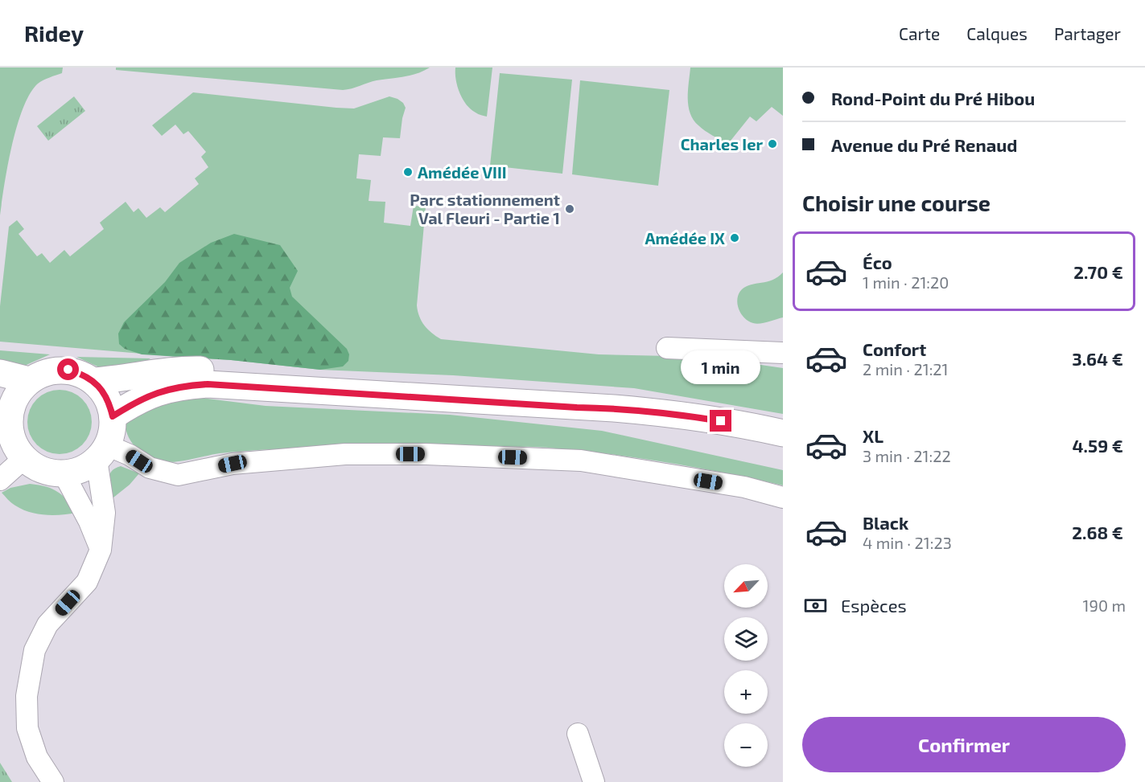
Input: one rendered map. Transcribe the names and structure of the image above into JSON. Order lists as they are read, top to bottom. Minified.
{"places":["Charles Ier","Amédée VIII","Parc stationnement Val Fleuri - Partie 1","Amédée IX"],"north":"bottom left","page":{"header":"Ridey","nav":["Carte","Calques","Partager"],"banner":["Rond-Point du Pré Hibou","Avenue du Pré Renaud"],"heading":"Choisir une course","list":[{"name":"Éco","note":"1 min · 21:20","value":"2.70 €"},{"name":"Confort","note":"2 min · 21:21","value":"3.64 €"},{"name":"XL","note":"3 min · 21:22","value":"4.59 €"},{"name":"Black","note":"4 min · 21:23","value":"2.68 €"}],"bubble":"1 min","map_buttons":["+","−"],"pay":["Espèces","190 m"],"buttons":"Confirmer"}}
